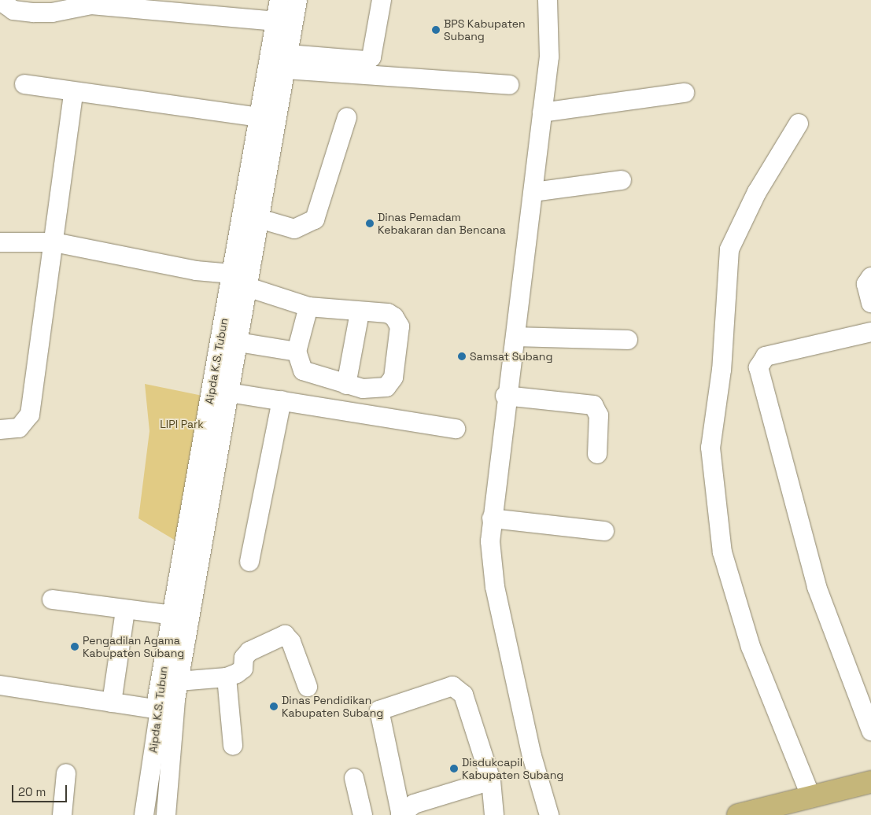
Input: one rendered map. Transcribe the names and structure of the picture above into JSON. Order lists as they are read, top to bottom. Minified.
{"streets":{"street":["Aipda K.S. Tubun"]},"parks":["LIPI Park"],"places":["BPS Kabupaten Subang","Dinas Pemadam Kebakaran dan Bencana","Samsat Subang","Pengadilan Agama Kabupaten Subang","Dinas Pendidikan Kabupaten Subang","Disdukcapil Kabupaten Subang"],"scale_bar":"20 m"}
